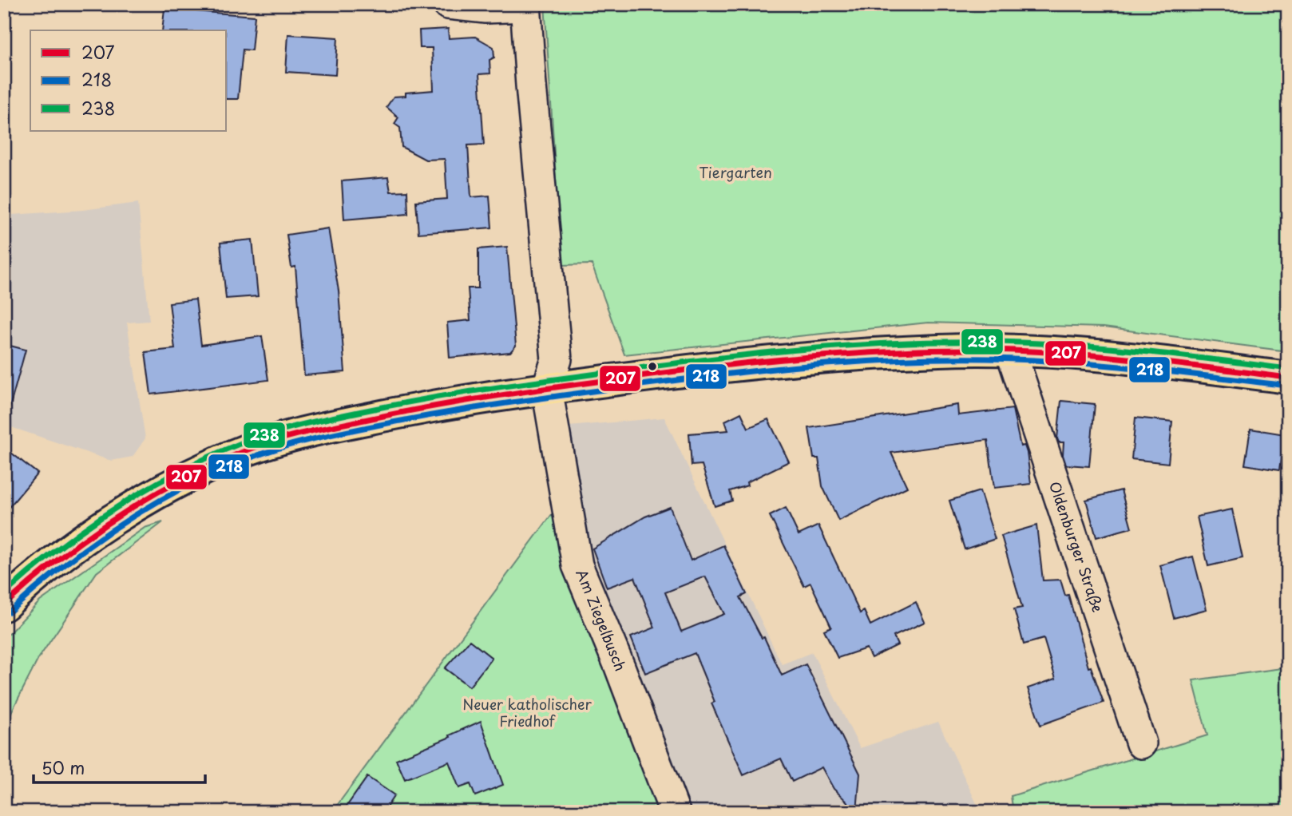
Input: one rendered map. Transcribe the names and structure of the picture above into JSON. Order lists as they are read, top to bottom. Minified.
{"streets":{"street":["Oldenburger Straße","Am Ziegelbusch"]},"parks":["Tiergarten","Neuer katholischer Friedhof"],"lines":["transit line 238","transit line 207","transit line 218"],"legend":["207","218","238"],"scale_bar":"50 m"}
